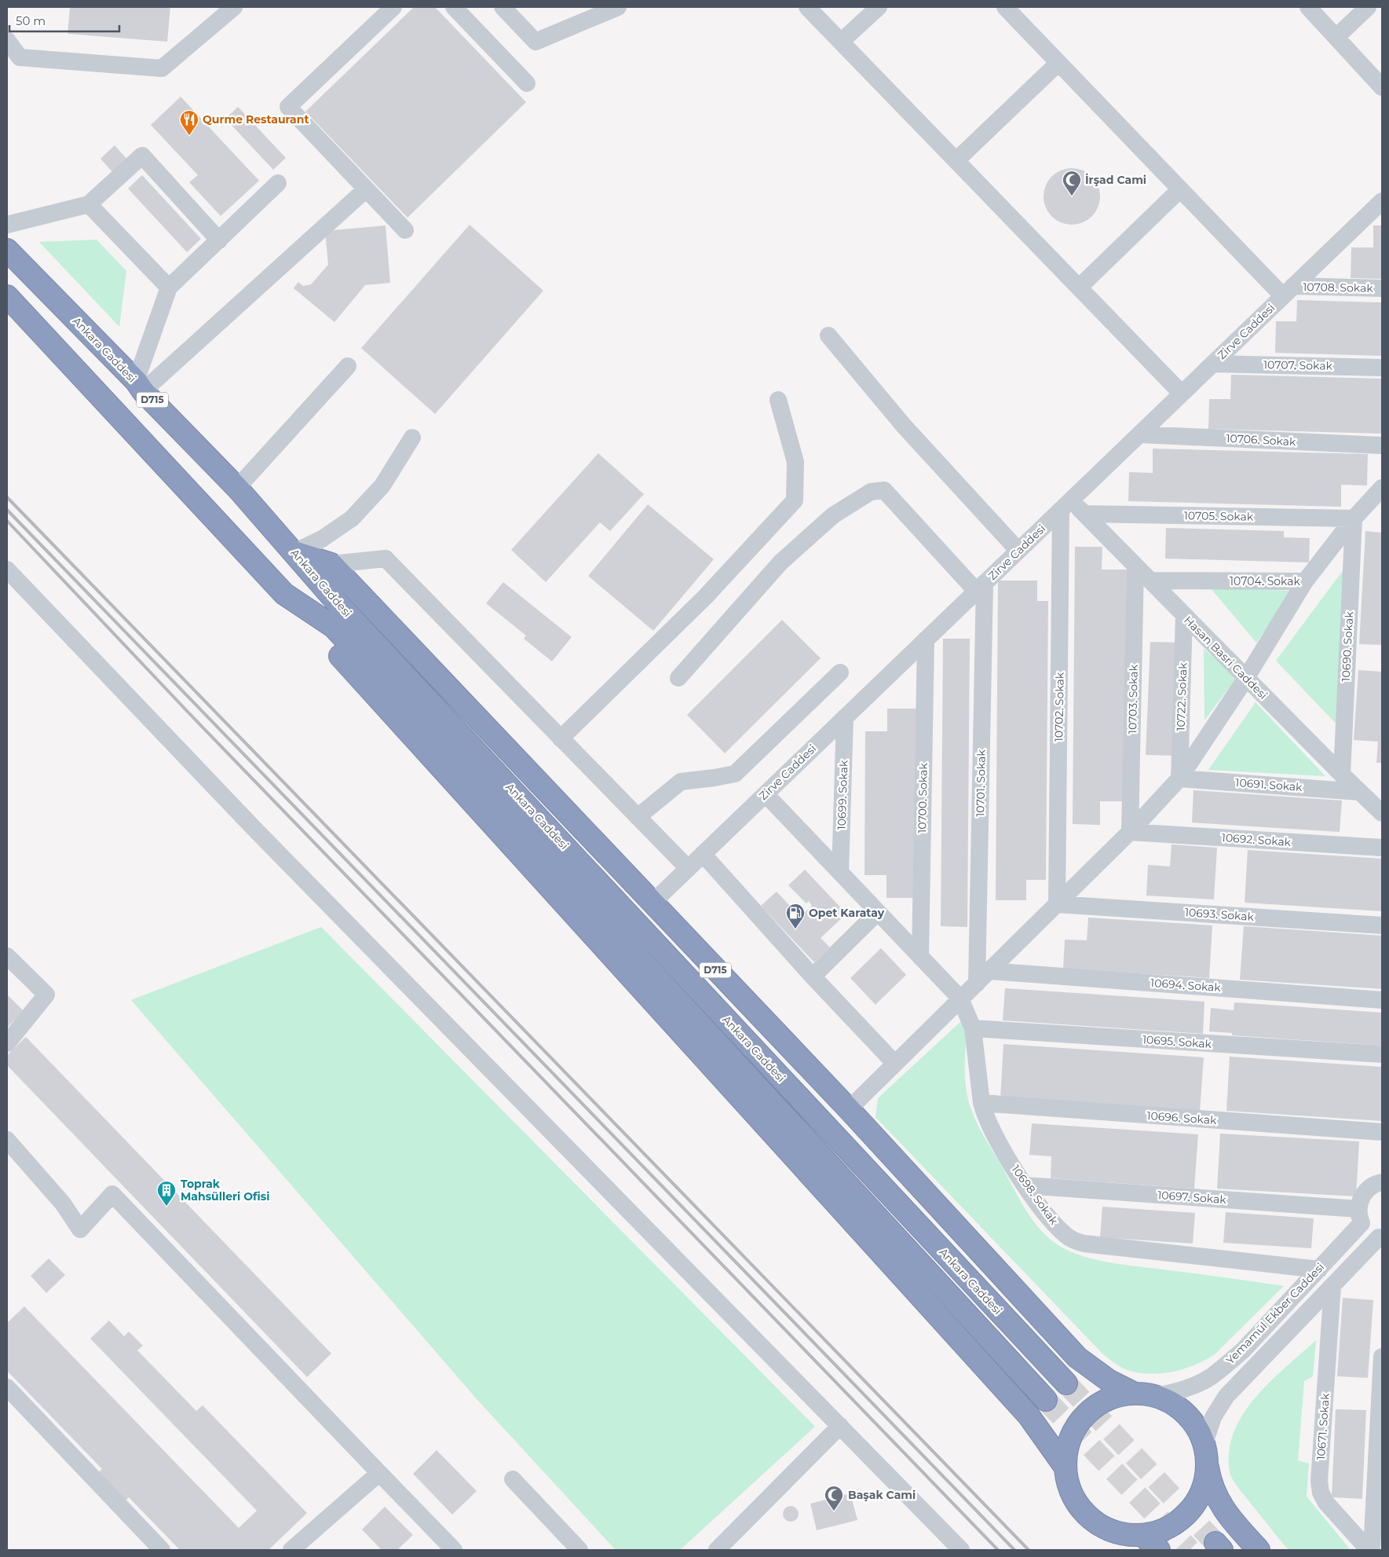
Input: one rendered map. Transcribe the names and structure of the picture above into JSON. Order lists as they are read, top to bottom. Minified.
{"streets":{"highway":["Ankara Caddesi","D715"],"street":["10708. Sokak","Zirve Caddesi","10707. Sokak","10706. Sokak","10705. Sokak","10704. Sokak","10690. Sokak","Hasan Basri Caddesi","10722. Sokak","10703. Sokak","10702. Sokak","10701. Sokak","10691. Sokak","10699. Sokak","10700. Sokak","10692. Sokak","10693. Sokak","10694. Sokak","10695. Sokak","10696. Sokak","10698. Sokak","10697. Sokak","Yemamül Ekber Caddesi","10671. Sokak"]},"crossings":[["10708. Sokak","Zirve Caddesi"],["Zirve Caddesi","10707. Sokak"],["Zirve Caddesi","D715"],["Zirve Caddesi","10706. Sokak"],["Zirve Caddesi","Hasan Basri Caddesi"],["Zirve Caddesi","10702. Sokak"],["Zirve Caddesi","10701. Sokak"],["Zirve Caddesi","10699. Sokak"],["Zirve Caddesi","10700. Sokak"],["Zirve Caddesi","10698. Sokak"],["Ankara Caddesi","D715"],["10705. Sokak","10704. Sokak"],["10705. Sokak","10690. Sokak"],["10705. Sokak","Hasan Basri Caddesi"],["10704. Sokak","10690. Sokak"],["10704. Sokak","Hasan Basri Caddesi"],["10690. Sokak","Hasan Basri Caddesi"],["Hasan Basri Caddesi","10722. Sokak"],["Hasan Basri Caddesi","10703. Sokak"],["Hasan Basri Caddesi","10702. Sokak"],["Hasan Basri Caddesi","10691. Sokak"],["10722. Sokak","10691. Sokak"],["10703. Sokak","10692. Sokak"],["10702. Sokak","10693. Sokak"],["10699. Sokak","10698. Sokak"],["10700. Sokak","10698. Sokak"],["10695. Sokak","10698. Sokak"],["10696. Sokak","10698. Sokak"],["10698. Sokak","10697. Sokak"],["10698. Sokak","Yemamül Ekber Caddesi"],["10697. Sokak","Yemamül Ekber Caddesi"],["Yemamül Ekber Caddesi","10671. Sokak"]],"places":{"restaurant":["Qurme Restaurant"],"mosque":["İrşad Cami","Başak Cami"],"fuel station":["Opet Karatay"],"building":["Toprak Mahsülleri Ofisi"]},"scale_bar":"50 m"}
